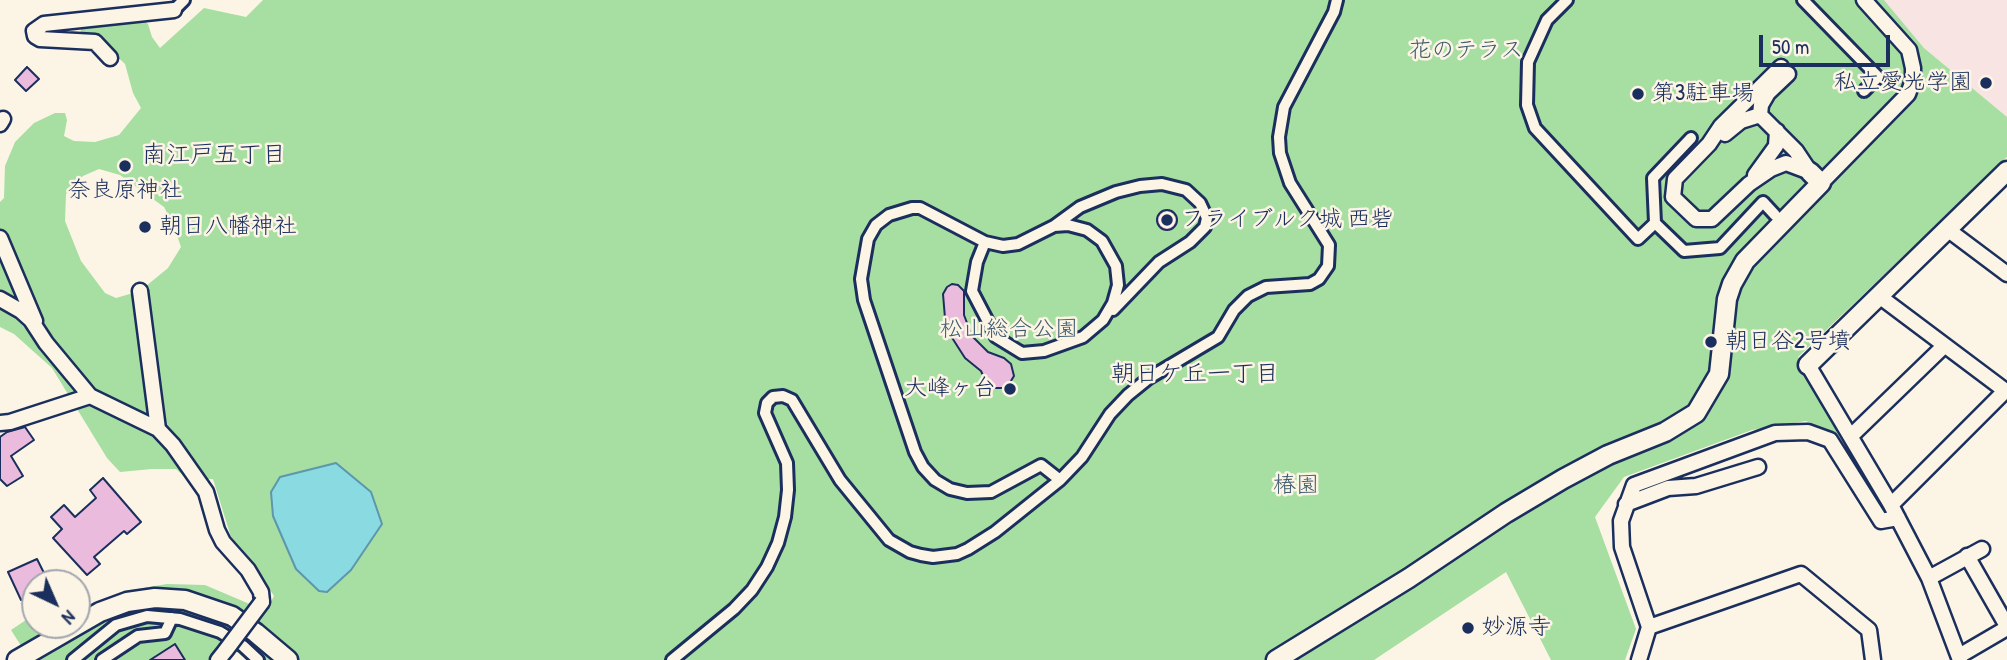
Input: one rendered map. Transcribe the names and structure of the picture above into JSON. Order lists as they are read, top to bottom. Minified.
{"districts":["南江戸五丁目","朝日ケ丘一丁目"],"parks":["花のテラス","松山総合公園","椿園"],"places":["私立愛光学園","第3駐車場","奈良原神社","フライブルク城 西砦","朝日八幡神社","朝日谷2号墳","大峰ヶ台","妙源寺"],"scale_bar":"50 m","north":"bottom right"}
